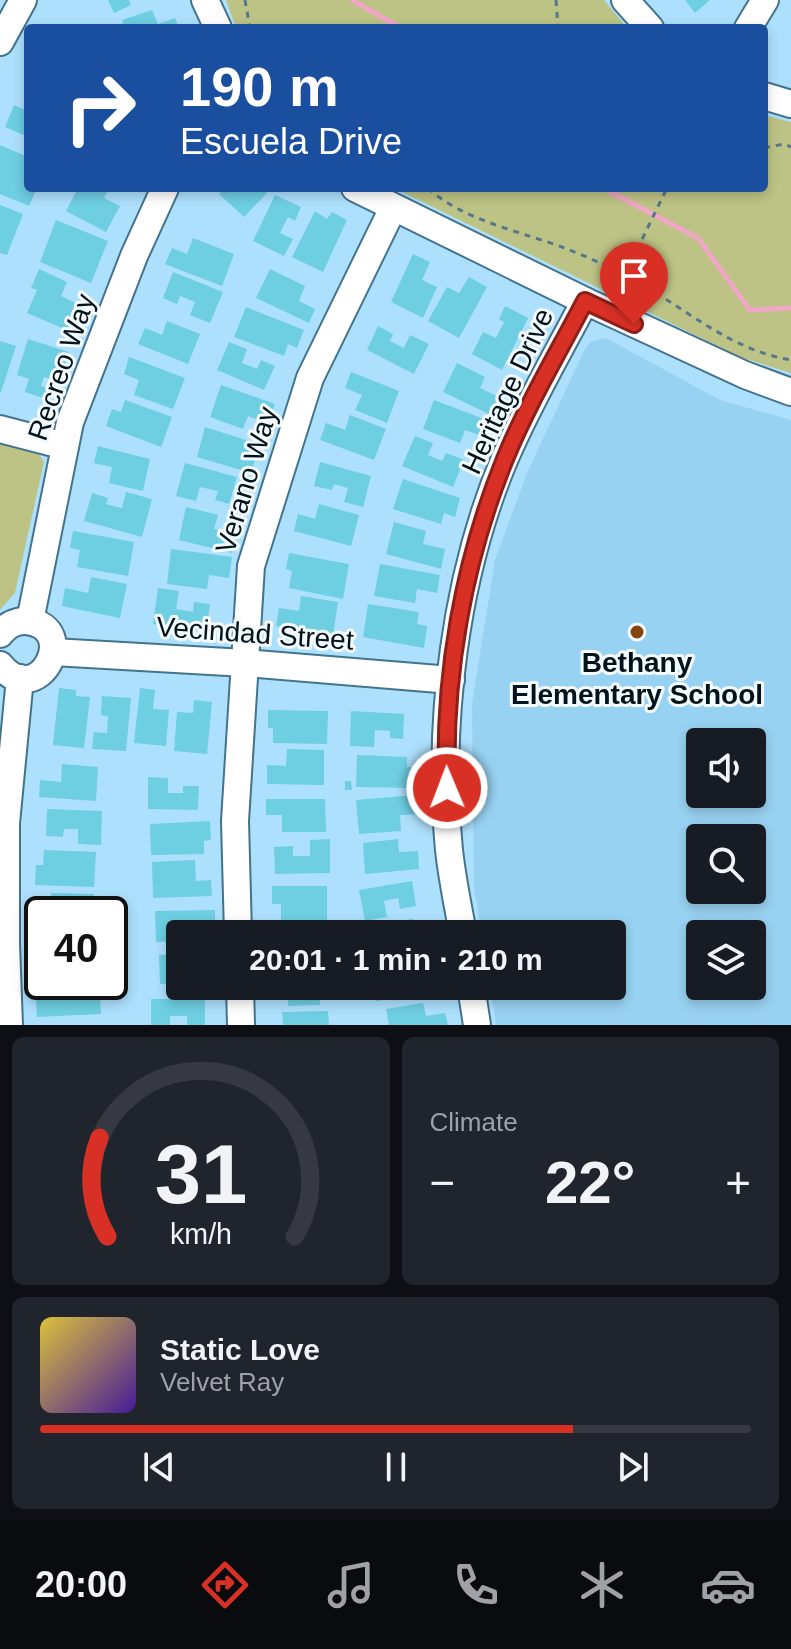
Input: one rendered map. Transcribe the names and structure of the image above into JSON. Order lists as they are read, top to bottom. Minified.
{"streets":{"street":["Recreo Way","Heritage Drive","Verano Way","Vecindad Street"]},"crossings":[["Heritage Drive","Vecindad Street"],["Verano Way","Vecindad Street"]],"places":["Bethany Elementary School"],"page":{"turn":["190 m","Escuela Drive"],"limit":"40","trip":"20:01 · 1 min · 210 m","tile":"Climate","heat":["−","22°","+"],"song":["Static Love","Velvet Ray"],"tabs":"20:00","gauge":["31","km/h"]}}
